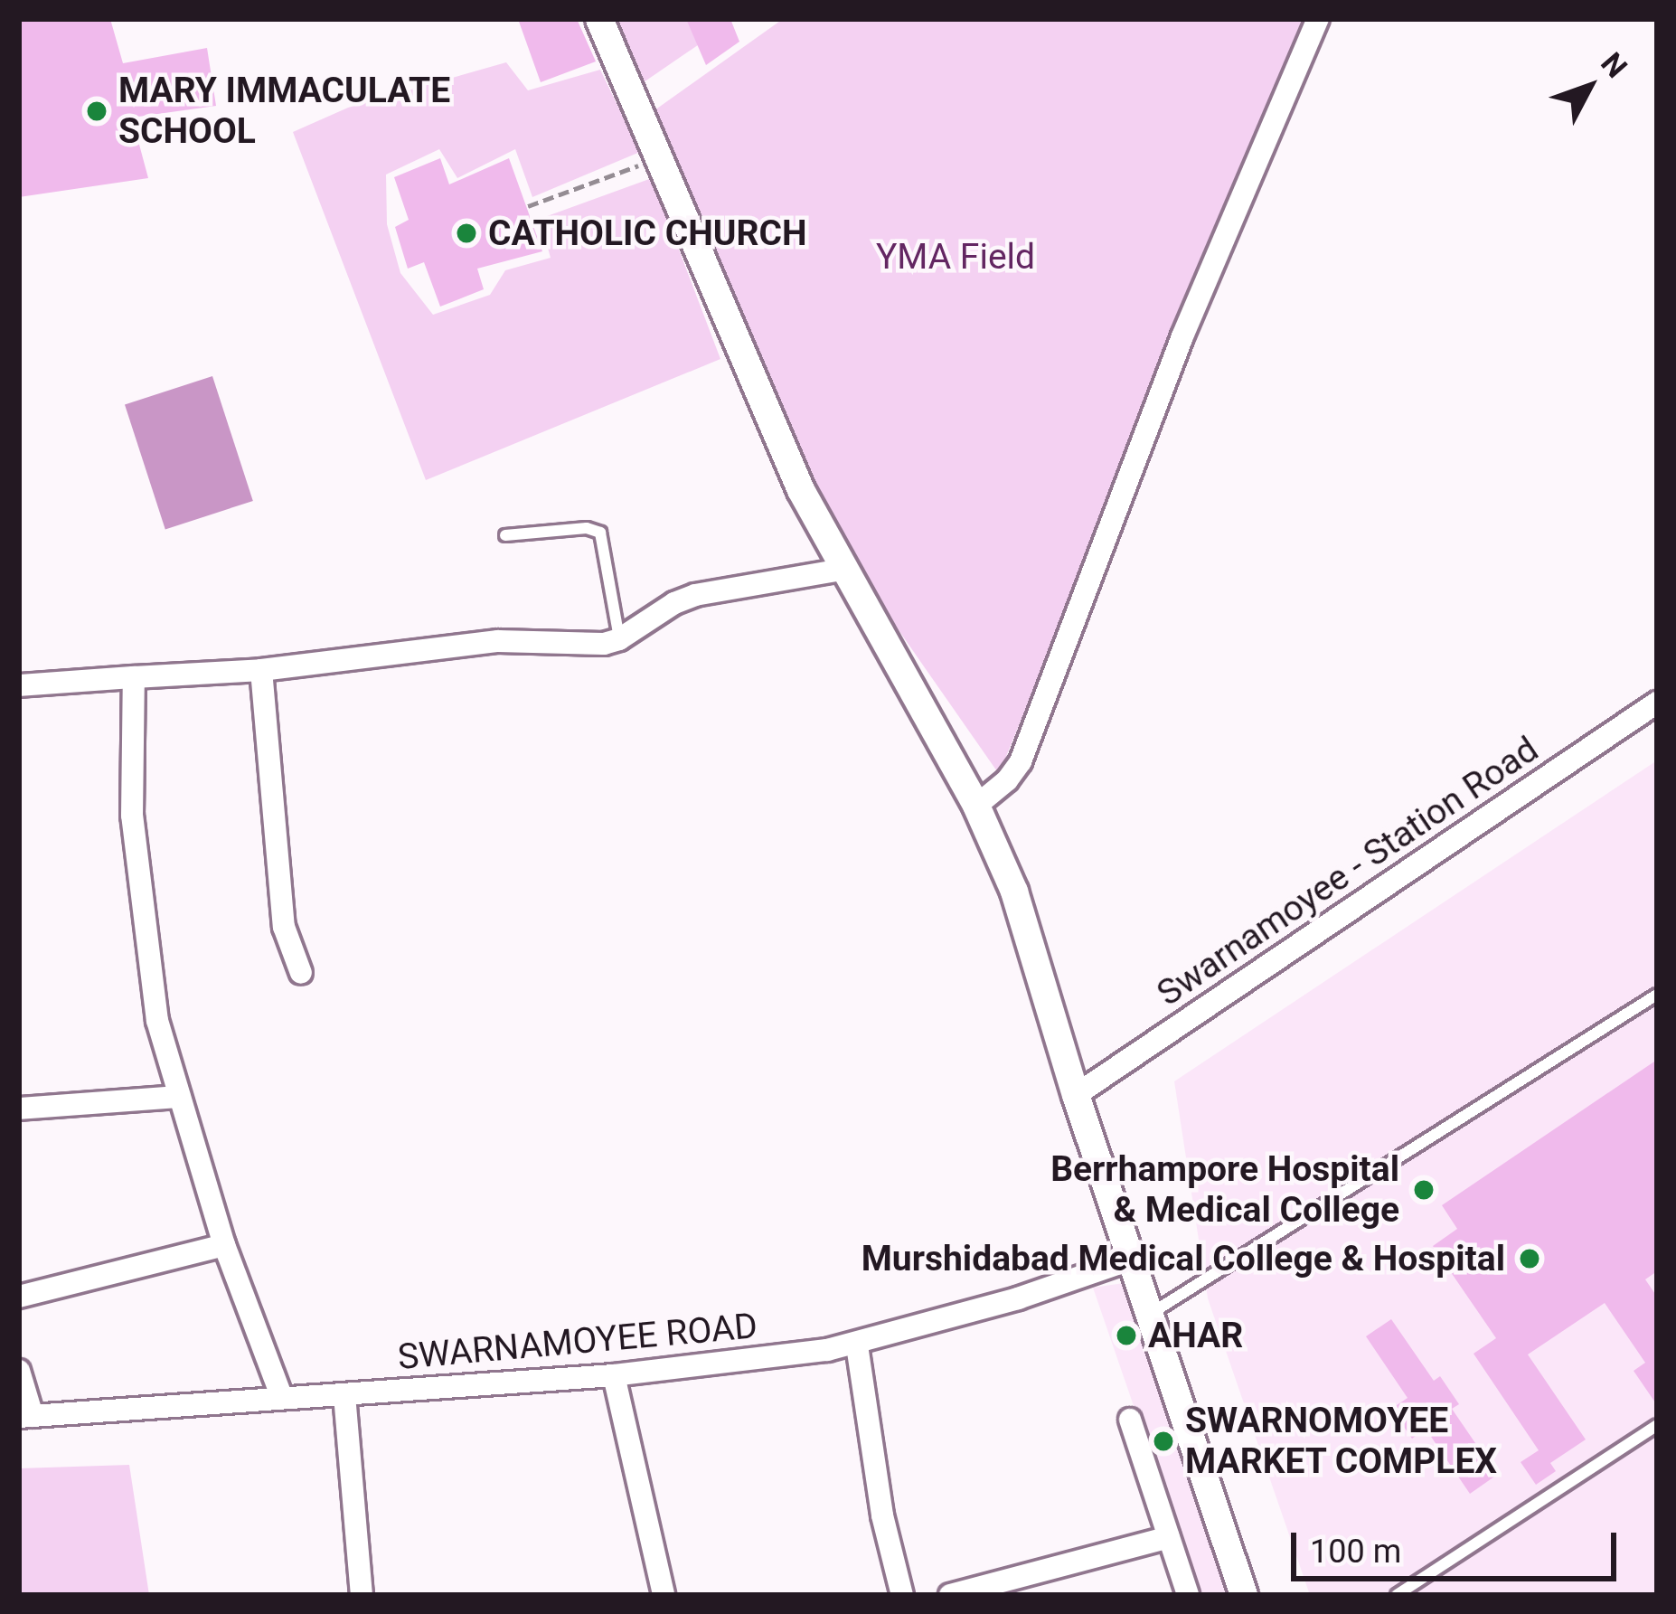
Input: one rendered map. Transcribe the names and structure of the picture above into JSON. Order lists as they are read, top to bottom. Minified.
{"streets":{"street":["Swarnamoyee - Station Road","SWARNAMOYEE ROAD"]},"parks":["YMA Field"],"places":["MARY IMMACULATE SCHOOL","CATHOLIC CHURCH","Berrhampore Hospital & Medical College","Murshidabad Medical College & Hospital","AHAR","SWARNOMOYEE MARKET COMPLEX"],"scale_bar":"100 m","north":"top right"}
